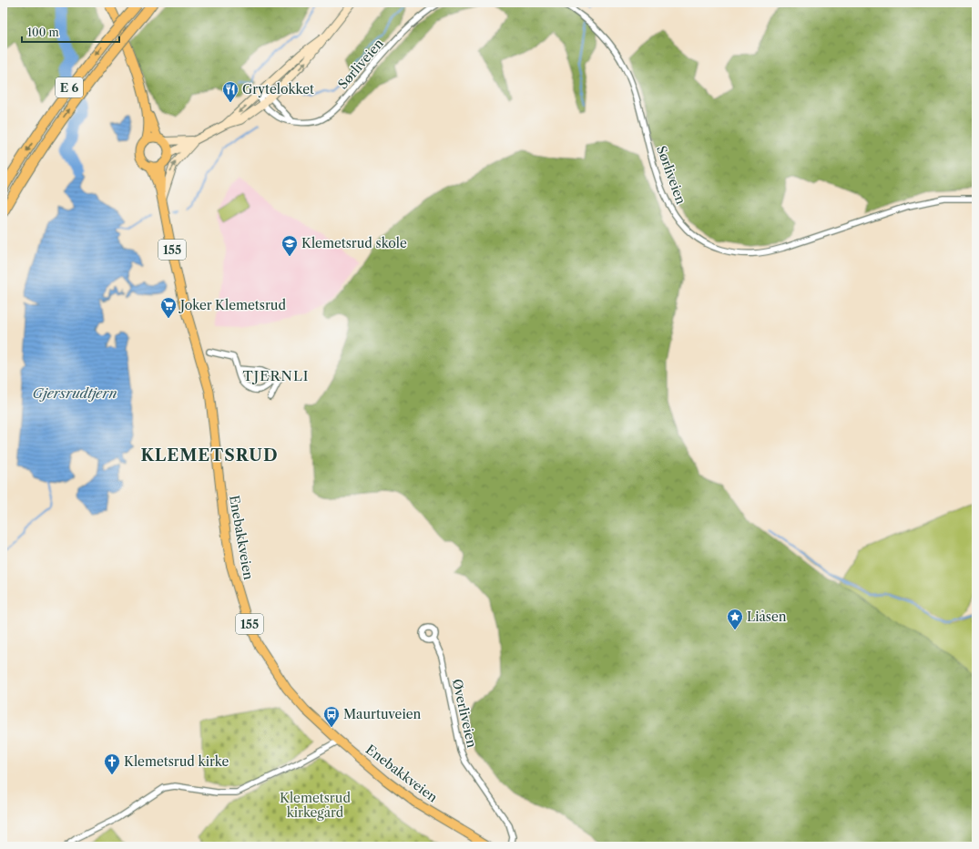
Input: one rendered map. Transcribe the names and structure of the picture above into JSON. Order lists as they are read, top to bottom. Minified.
{"streets":{"highway":["E 6"],"main road":["155","Enebakkveien"],"street":["Sørliveien","Øverliveien"]},"crossings":[["155","Enebakkveien"]],"districts":["TJERNLI","KLEMETSRUD"],"water":["Gjersrudtjern"],"parks":["Klemetsrud kirkegård"],"places":{"restaurant":["Grytelokket"],"school or university":["Klemetsrud skole"],"supermarket":["Joker Klemetsrud"],"place":["Liåsen"],"bus stop":["Maurtuveien"],"church":["Klemetsrud kirke"]},"scale_bar":"100 m"}
